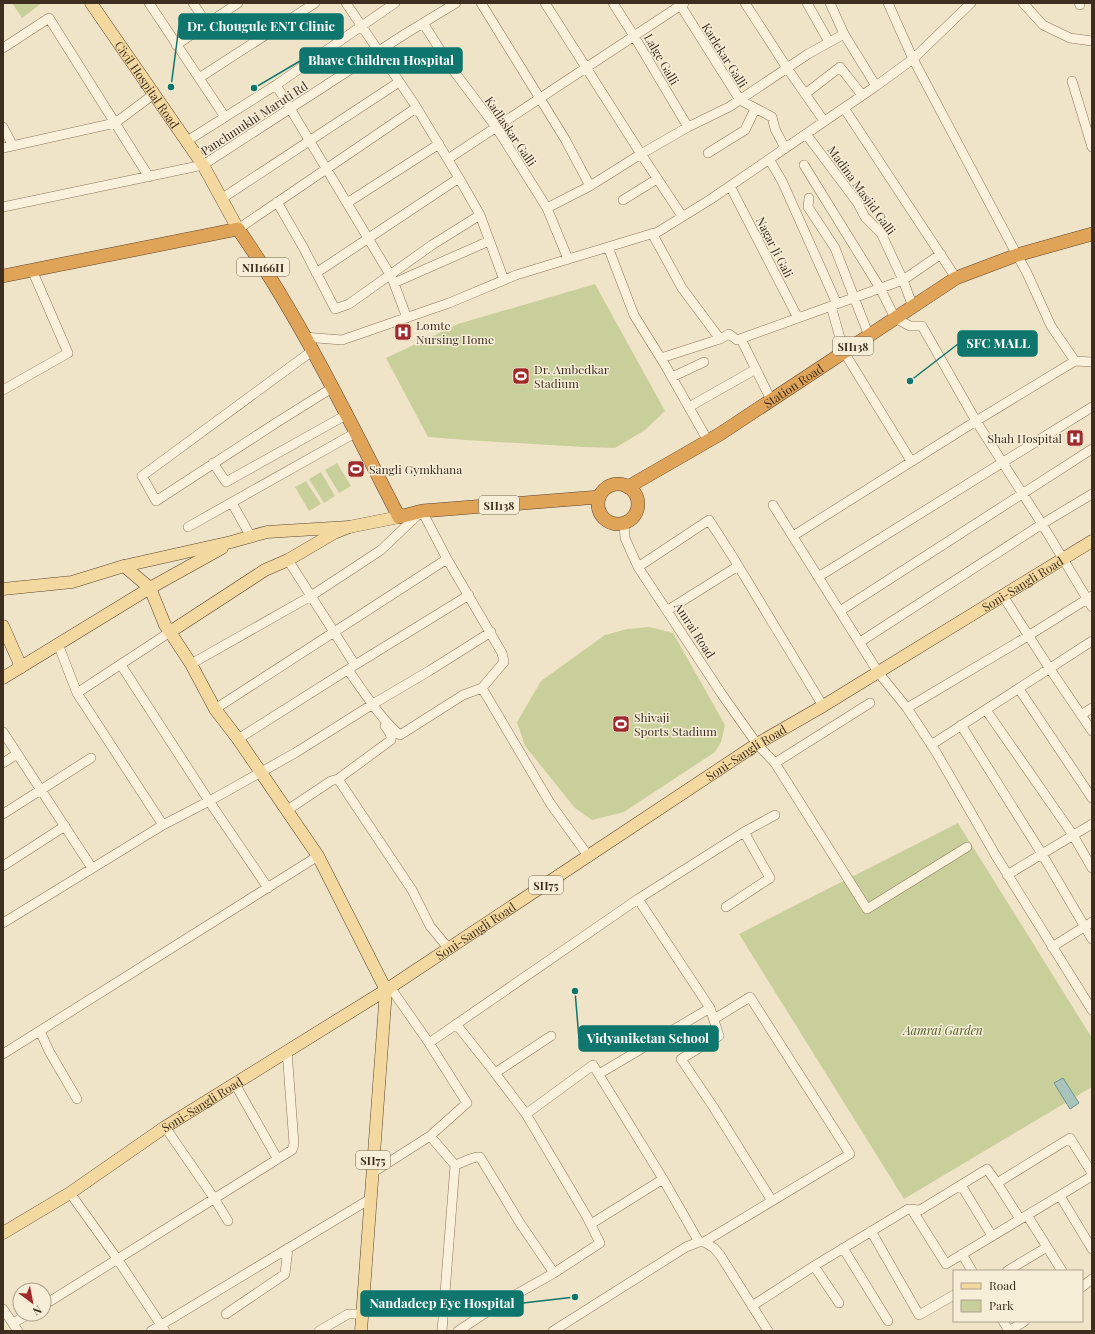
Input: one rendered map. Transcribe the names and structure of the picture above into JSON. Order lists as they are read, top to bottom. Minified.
{"streets":{"highway":["NH166H","SH138","Station Road"],"main road":["Civil Hospital Road","Soni-Sangli Road","SH75"],"street":["Karlekar Galli","Lalge Galli","Panchmukhi Maruti Rd","Kadlaskar Galli","Madina Masjid Galli","Nagar Ji Gali","Amrai Road"]},"crossings":[["Civil Hospital Road","Panchmukhi Maruti Rd"],["Civil Hospital Road","NH166H"],["Panchmukhi Maruti Rd","Kadlaskar Galli"],["Madina Masjid Galli","Station Road"],["NH166H","SH138"],["SH138","Station Road"],["SH138","Amrai Road"],["Station Road","Amrai Road"],["Soni-Sangli Road","Amrai Road"],["Soni-Sangli Road","SH75"]],"parks":["Aamrai Garden"],"places":{"other":["Dr. Chougule ENT Clinic","Bhave Children Hospital","SFC MALL","Vidyaniketan School","Nandadeep Eye Hospital"],"hospital":["Lomte Nursing Home","Shah Hospital"],"sports":["Dr. Ambedkar Stadium","Sangli Gymkhana","Shivaji Sports Stadium"]},"legend":["Road","Park"],"north":"bottom right"}
